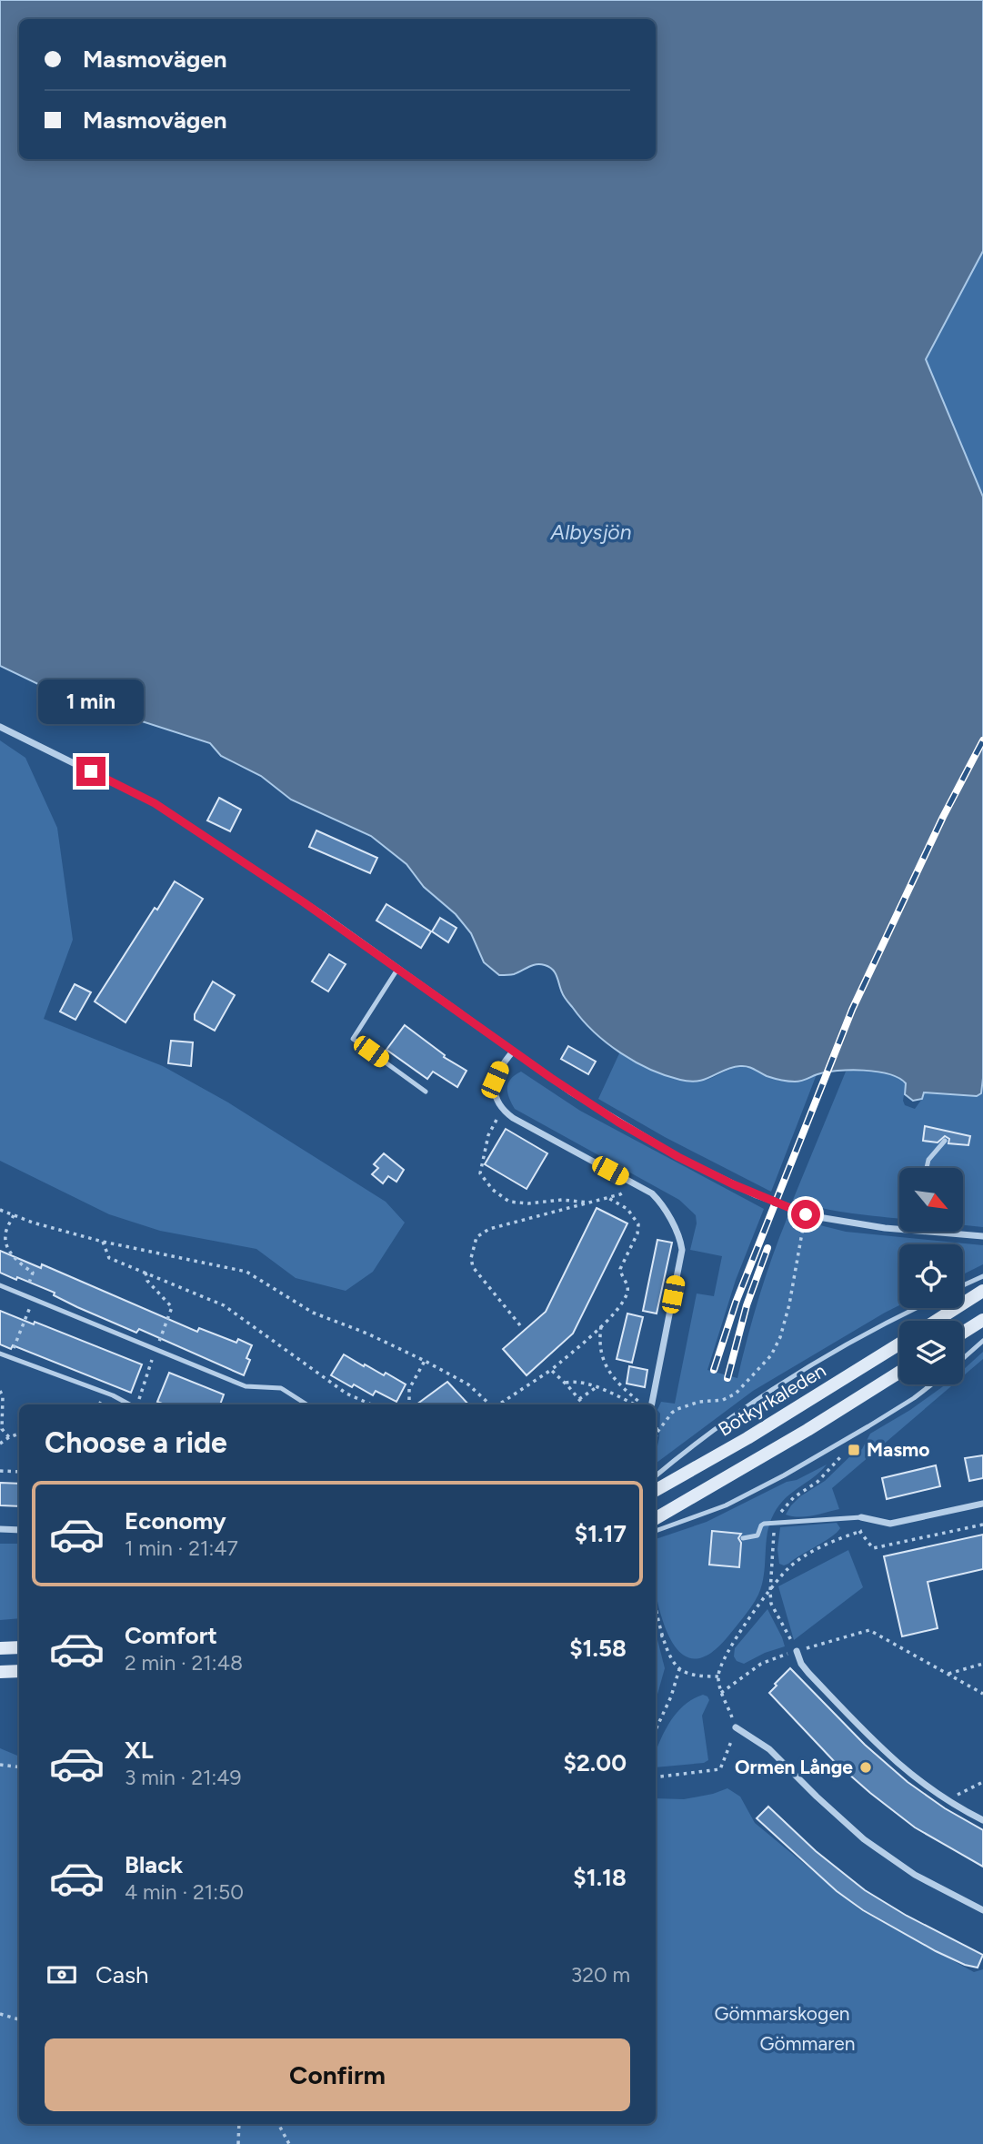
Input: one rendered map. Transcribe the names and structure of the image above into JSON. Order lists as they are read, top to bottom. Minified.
{"streets":{"main road":["Botkyrkaleden"]},"water":["Albysjön"],"parks":["Gömmarskogen","Gömmaren"],"places":{"transit":["Masmo"],"other":["Ormen Långe"]},"north":"bottom right","page":{"banner":["Masmovägen","Masmovägen"],"bubble":"1 min","heading":"Choose a ride","list":[{"name":"Economy","note":"1 min · 21:47","value":"$1.17"},{"name":"Comfort","note":"2 min · 21:48","value":"$1.58"},{"name":"XL","note":"3 min · 21:49","value":"$2.00"},{"name":"Black","note":"4 min · 21:50","value":"$1.18"}],"pay":["Cash","320 m"],"buttons":"Confirm"}}
